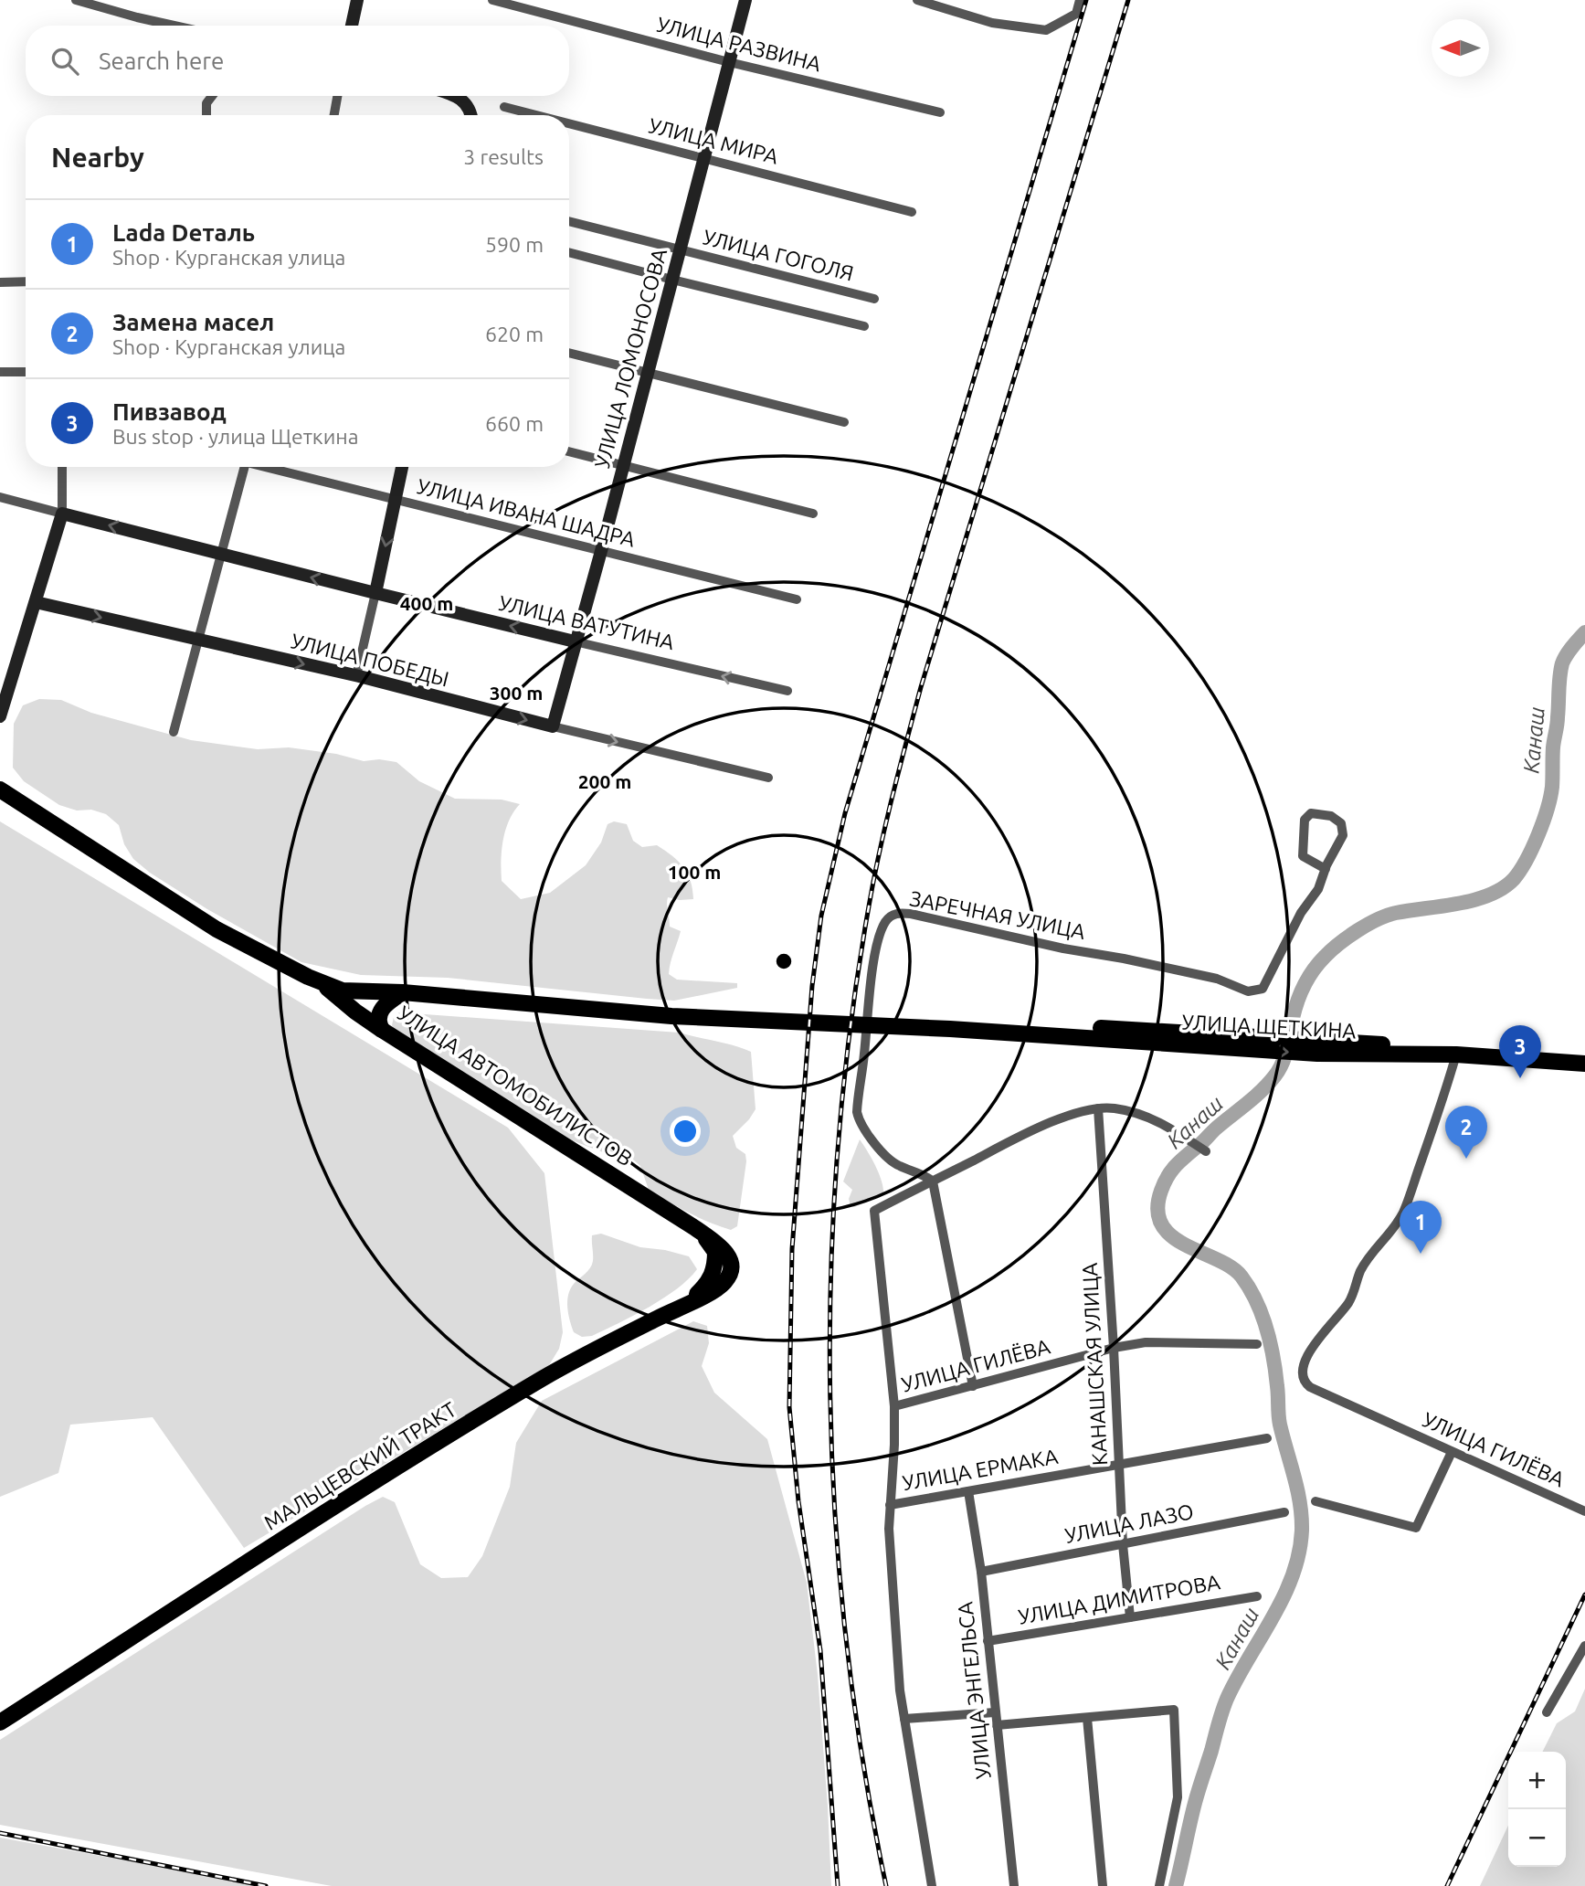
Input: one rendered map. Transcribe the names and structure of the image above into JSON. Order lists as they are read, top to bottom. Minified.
{"streets":{"main road":["УЛИЦА ЩЕТКИНА","УЛИЦА АВТОМОБИЛИСТОВ","МАЛЬЦЕВСКИЙ ТРАКТ"],"street":["УЛИЦА РАЗВИНА","УЛИЦА МИРА","УЛИЦА ГОГОЛЯ","УЛИЦА ЛОМОНОСОВА","УЛИЦА ИВАНА ШАДРА","УЛИЦА ВАТУТИНА","УЛИЦА ПОБЕДЫ","ЗАРЕЧНАЯ УЛИЦА","КАНАШСКАЯ УЛИЦА","УЛИЦА ГИЛЁВА","УЛИЦА ЕРМАКА","УЛИЦА ЛАЗО","УЛИЦА ДИМИТРОВА","УЛИЦА ЭНГЕЛЬСА"]},"crossings":[["УЛИЦА РАЗВИНА","УЛИЦА ЛОМОНОСОВА"],["УЛИЦА МИРА","УЛИЦА ЛОМОНОСОВА"],["УЛИЦА ГОГОЛЯ","УЛИЦА ЛОМОНОСОВА"],["УЛИЦА ЛОМОНОСОВА","УЛИЦА ИВАНА ШАДРА"],["УЛИЦА ЛОМОНОСОВА","УЛИЦА ВАТУТИНА"],["УЛИЦА ЛОМОНОСОВА","УЛИЦА ПОБЕДЫ"],["УЛИЦА ЩЕТКИНА","УЛИЦА ГИЛЁВА"],["УЛИЦА АВТОМОБИЛИСТОВ","МАЛЬЦЕВСКИЙ ТРАКТ"],["КАНАШСКАЯ УЛИЦА","УЛИЦА ГИЛЁВА"],["КАНАШСКАЯ УЛИЦА","УЛИЦА ЕРМАКА"],["КАНАШСКАЯ УЛИЦА","УЛИЦА ЛАЗО"],["КАНАШСКАЯ УЛИЦА","УЛИЦА ДИМИТРОВА"],["УЛИЦА ЕРМАКА","УЛИЦА ЭНГЕЛЬСА"],["УЛИЦА ЛАЗО","УЛИЦА ЭНГЕЛЬСА"],["УЛИЦА ДИМИТРОВА","УЛИЦА ЭНГЕЛЬСА"]],"one_way":["УЛИЦА ВАТУТИНА","УЛИЦА ПОБЕДЫ"],"water":["Канаш"],"north":"left","page":{"search":"Search here","heading":["Nearby","3 results"],"list":[{"mark":"1","name":"Lada Dеталь","note":"Shop · Курганская улица","value":"590 m"},{"mark":"2","name":"Замена масел","note":"Shop · Курганская улица","value":"620 m"},{"mark":"3","name":"Пивзавод","note":"Bus stop · улица Щеткина","value":"660 m"}],"pins":["3","2","1"],"map_buttons":["+","−"]},"rings":["400 m","300 m","200 m","100 m"]}
